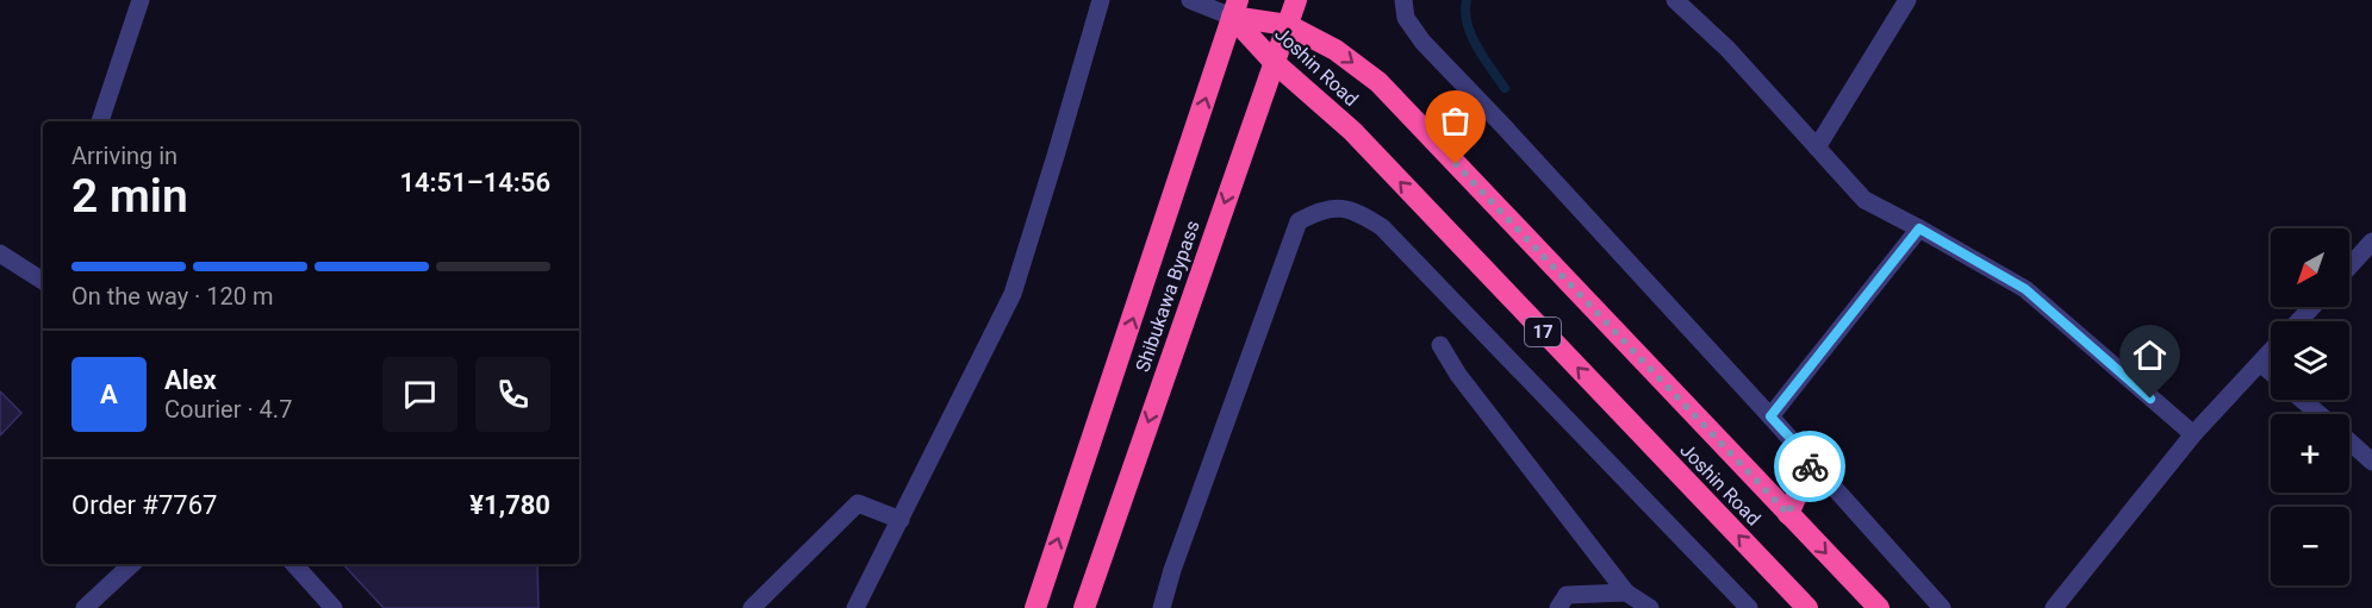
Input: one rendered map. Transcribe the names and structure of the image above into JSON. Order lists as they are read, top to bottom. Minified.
{"streets":{"highway":["Joshin Road","Shibukawa Bypass","17"]},"crossings":[["Joshin Road","Shibukawa Bypass"]],"north":"bottom left","page":{"heading":["2 min","Arriving in","14:51–14:56"],"panel":["Alex","Courier · 4.7","Order #7767","¥1,780"],"map_buttons":["+","−"],"bar":"On the way · 120 m","round":"A"}}
